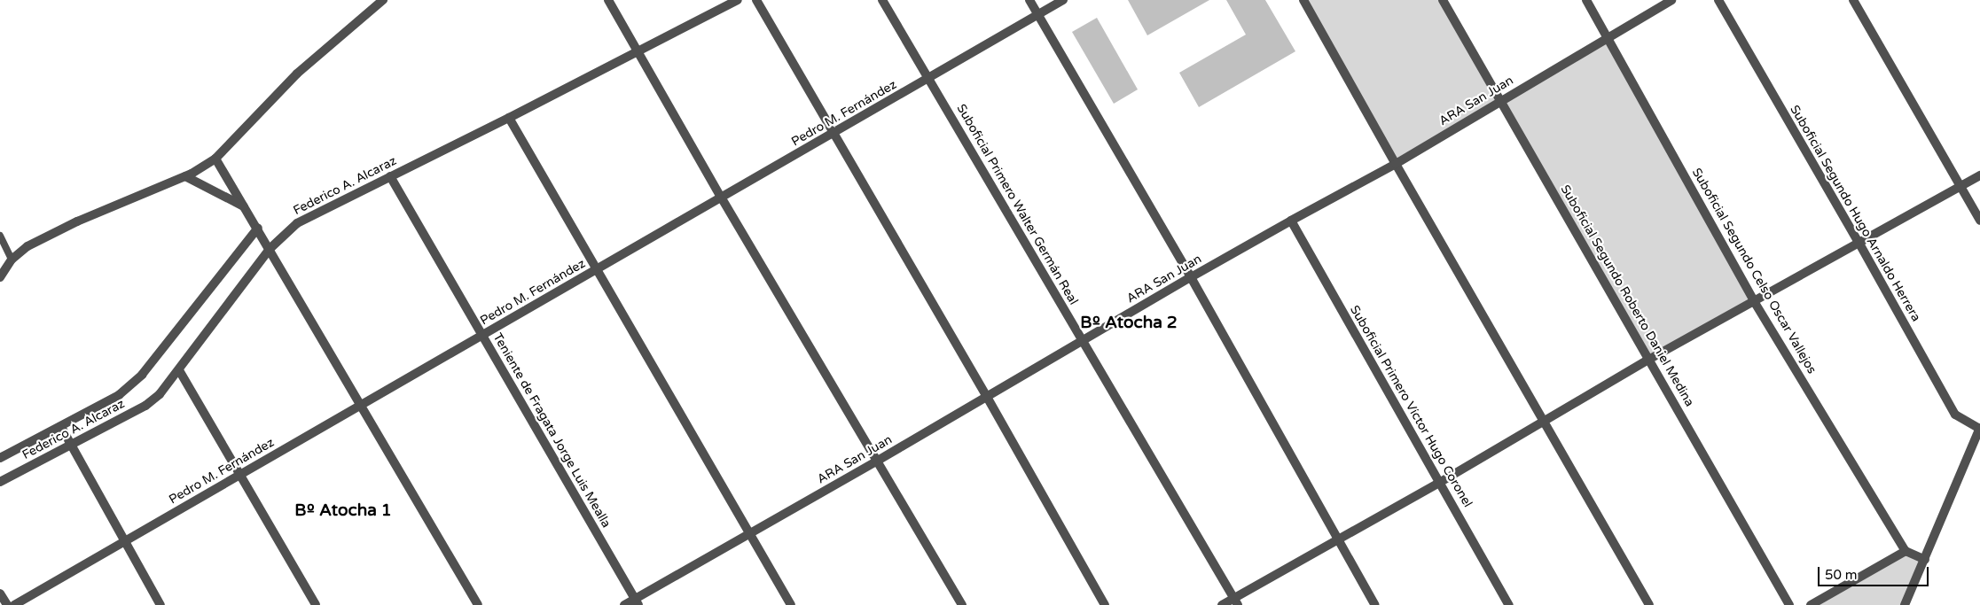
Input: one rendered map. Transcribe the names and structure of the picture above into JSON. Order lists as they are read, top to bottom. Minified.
{"streets":{"street":["ARA San Juan","Pedro M. Fernández","Federico A. Alcaraz","Suboficial Primero Walter Germán Real","Suboficial Segundo Hugo Arnaldo Herrera","Suboficial Segundo Celso Oscar Vallejos","Suboficial Segundo Roberto Daniel Medina","Suboficial Primero Víctor Hugo Coronel","Teniente de Fragata Jorge Luis Mealla"]},"crossings":[["ARA San Juan","Suboficial Primero Walter Germán Real"],["ARA San Juan","Suboficial Segundo Celso Oscar Vallejos"],["ARA San Juan","Suboficial Segundo Roberto Daniel Medina"],["ARA San Juan","Suboficial Primero Víctor Hugo Coronel"],["ARA San Juan","Teniente de Fragata Jorge Luis Mealla"],["Pedro M. Fernández","Suboficial Primero Walter Germán Real"],["Pedro M. Fernández","Teniente de Fragata Jorge Luis Mealla"],["Federico A. Alcaraz","Teniente de Fragata Jorge Luis Mealla"]],"districts":["Bº Atocha 2","Bº Atocha 1"],"scale_bar":"50 m"}
